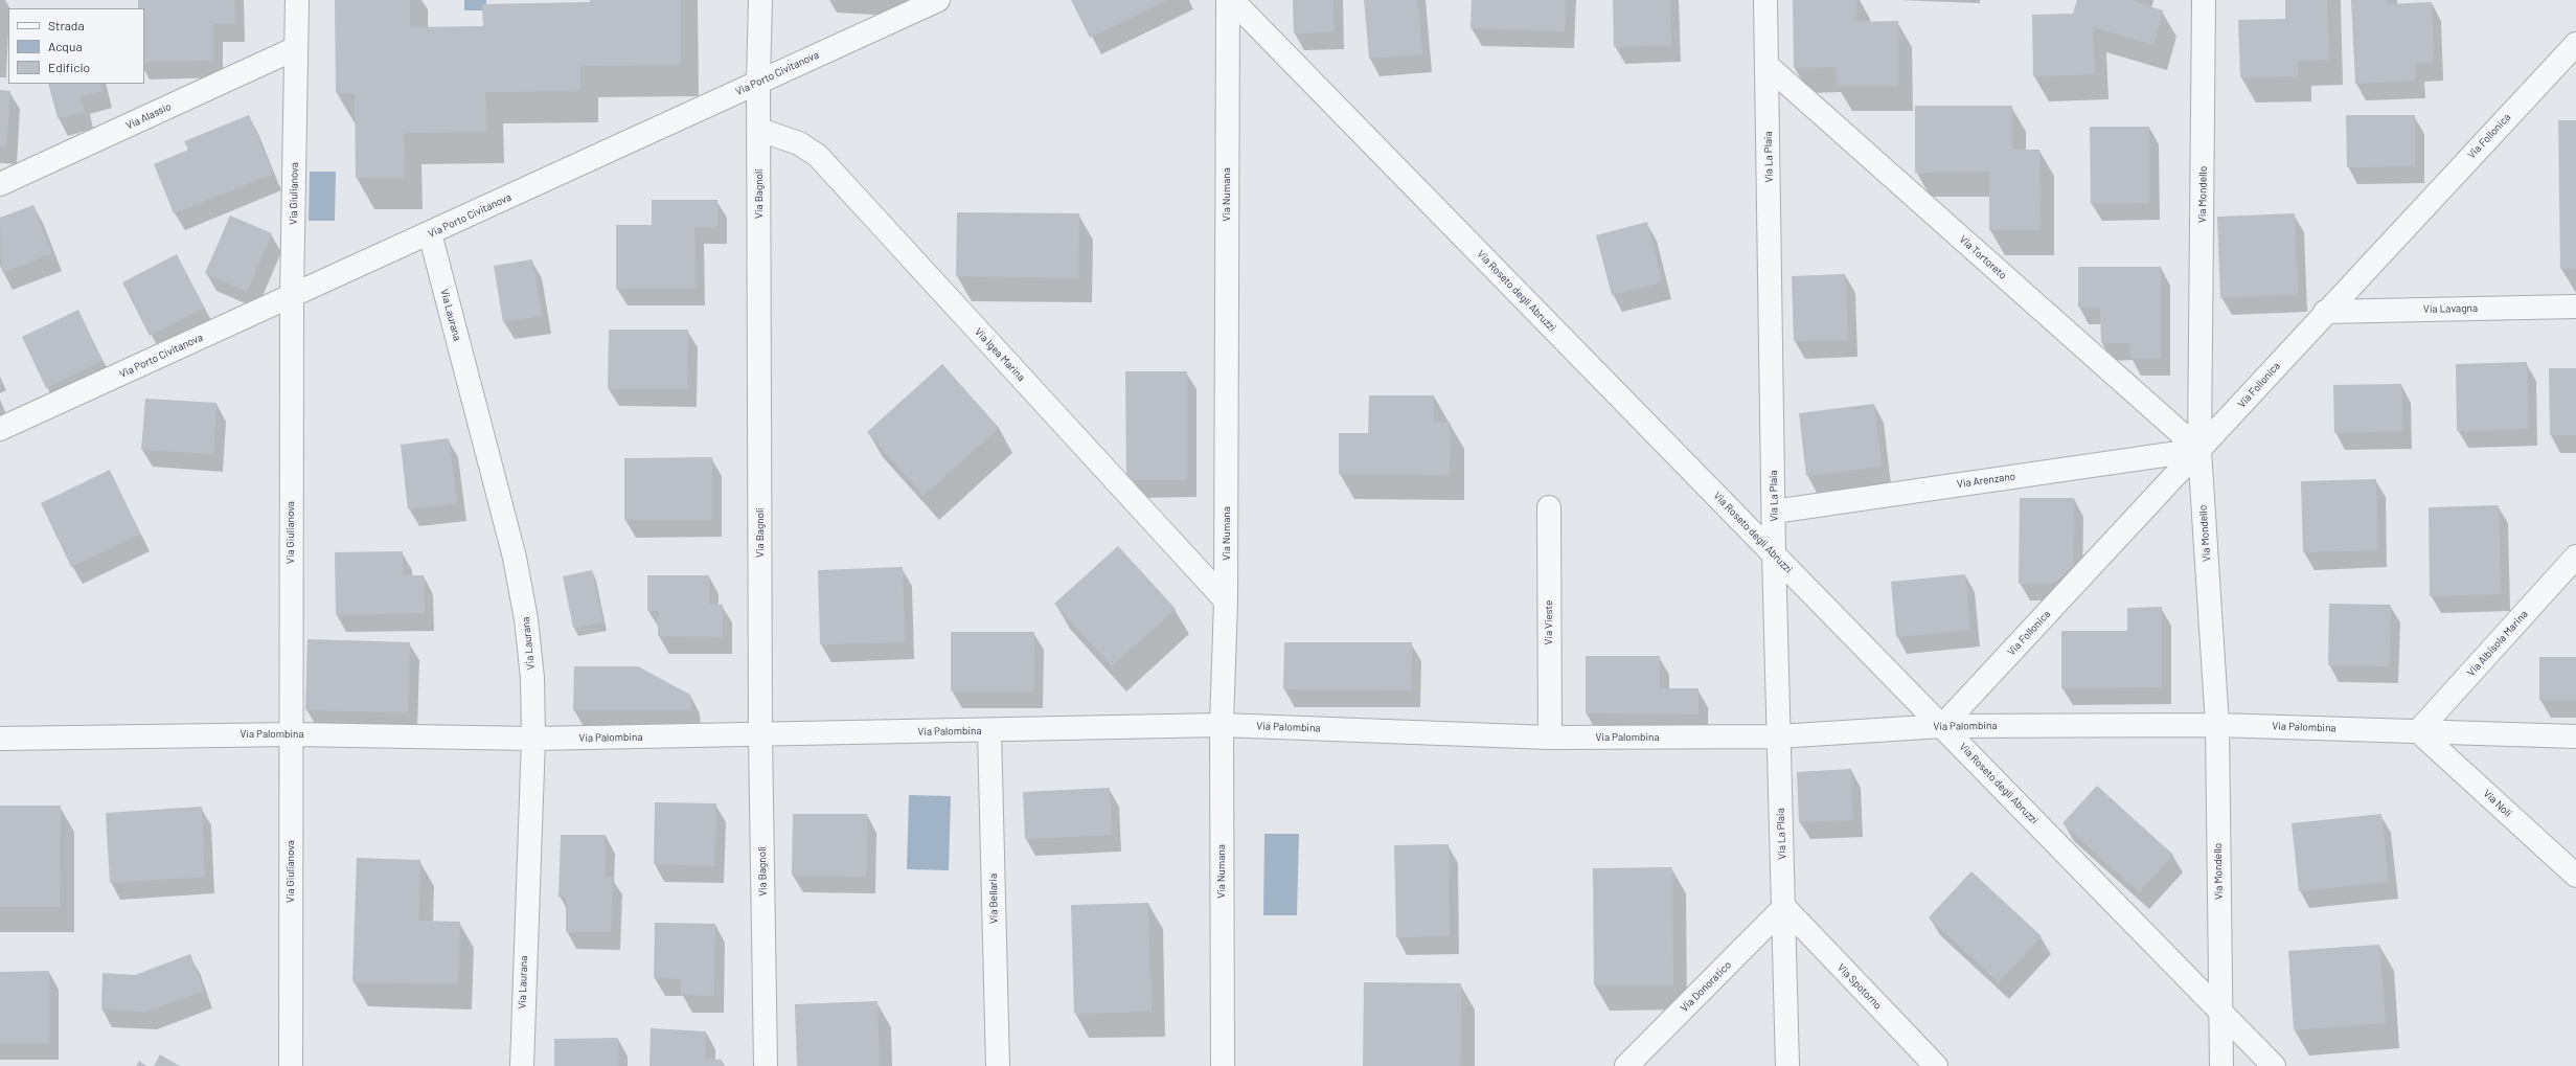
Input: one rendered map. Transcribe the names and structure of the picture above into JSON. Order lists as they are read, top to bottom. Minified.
{"streets":{"street":["Via Porto Civitanova","Via Alassio","Via Follonica","Via La Plaia","Via Giulianova","Via Bagnoli","Via Numana","Via Mondello","Via Tortoreto","Via Roseto degli Abruzzi","Via Lavagna","Via Laurana","Via Igea Marina","Via Arenzano","Via Vieste","Via Albisola Marina","Via Palombina","Via Noli","Via Bellaria","Via Donoratico","Via Spotorno"]},"crossings":[["Via Porto Civitanova","Via Giulianova"],["Via Porto Civitanova","Via Bagnoli"],["Via Porto Civitanova","Via Laurana"],["Via Alassio","Via Giulianova"],["Via Follonica","Via Mondello"],["Via Follonica","Via Tortoreto"],["Via Follonica","Via Roseto degli Abruzzi"],["Via Follonica","Via Lavagna"],["Via Follonica","Via Arenzano"],["Via Follonica","Via Palombina"],["Via La Plaia","Via Tortoreto"],["Via La Plaia","Via Roseto degli Abruzzi"],["Via La Plaia","Via Arenzano"],["Via La Plaia","Via Palombina"],["Via La Plaia","Via Donoratico"],["Via La Plaia","Via Spotorno"],["Via Giulianova","Via Palombina"],["Via Bagnoli","Via Igea Marina"],["Via Bagnoli","Via Palombina"],["Via Numana","Via Igea Marina"],["Via Numana","Via Palombina"],["Via Mondello","Via Tortoreto"],["Via Mondello","Via Roseto degli Abruzzi"],["Via Mondello","Via Arenzano"],["Via Mondello","Via Palombina"],["Via Tortoreto","Via Arenzano"],["Via Roseto degli Abruzzi","Via Palombina"],["Via Laurana","Via Palombina"],["Via Vieste","Via Palombina"],["Via Albisola Marina","Via Palombina"],["Via Albisola Marina","Via Noli"],["Via Palombina","Via Noli"],["Via Palombina","Via Bellaria"],["Via Donoratico","Via Spotorno"]],"legend":["Strada","Acqua","Edificio"]}
